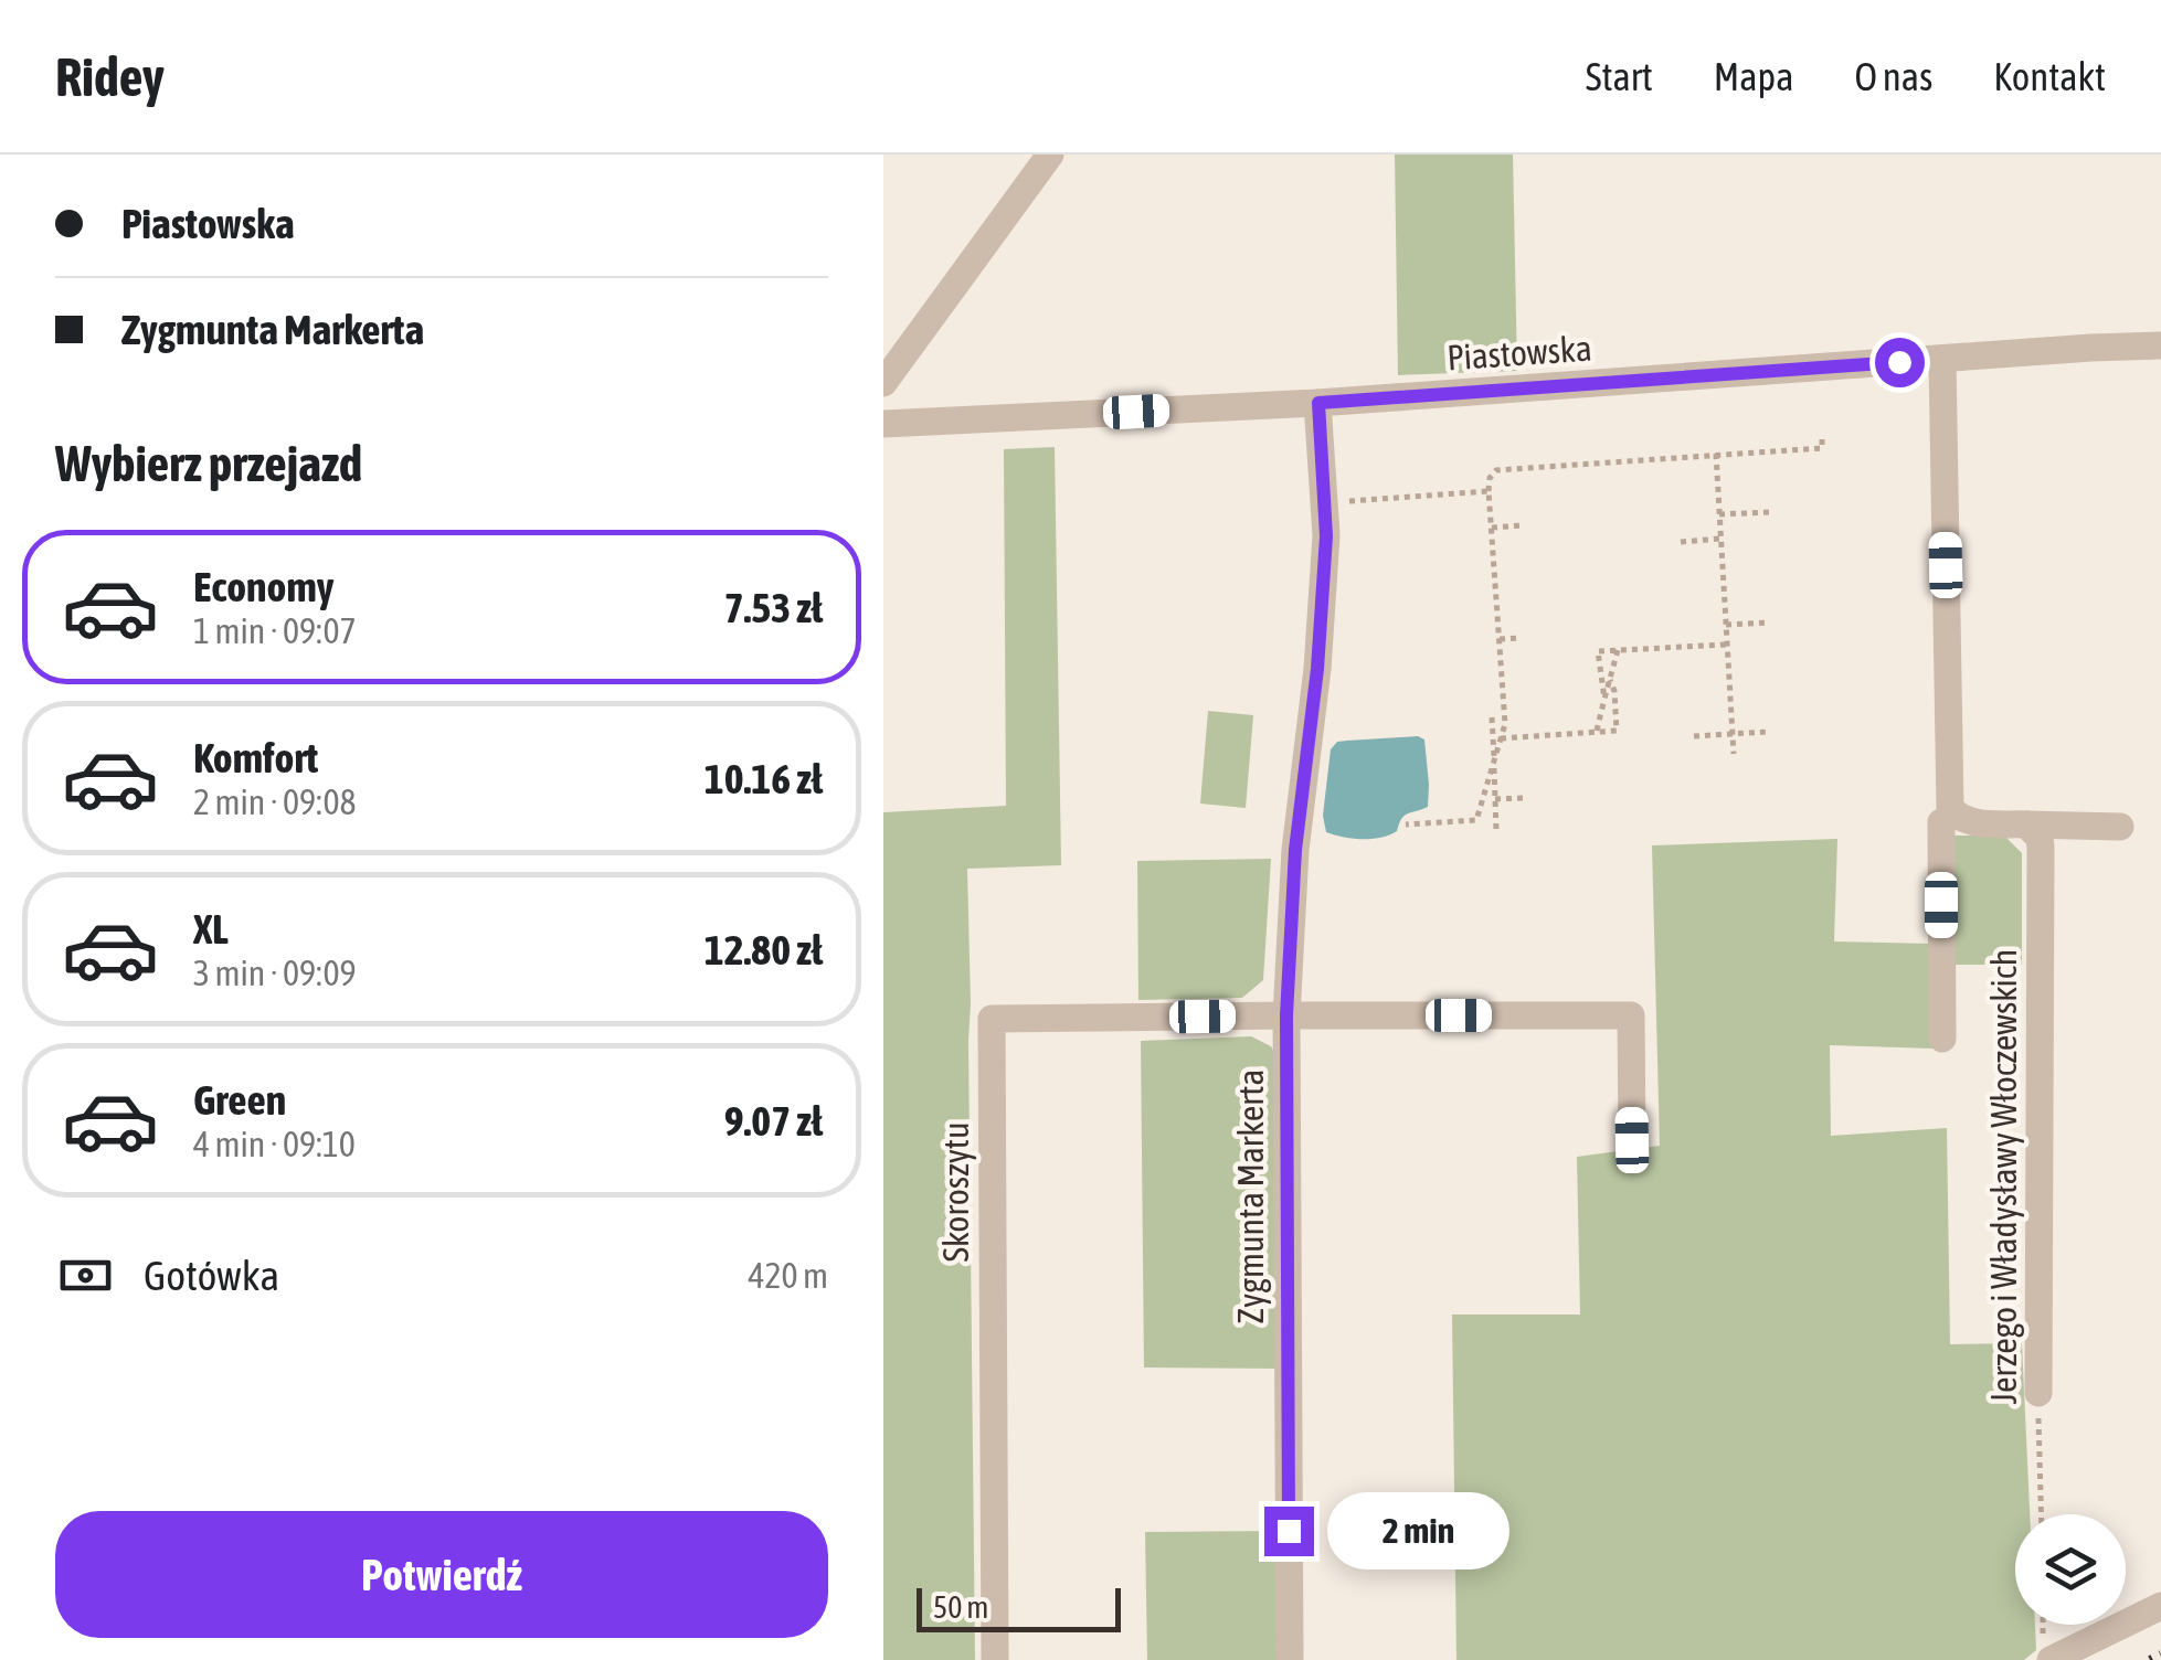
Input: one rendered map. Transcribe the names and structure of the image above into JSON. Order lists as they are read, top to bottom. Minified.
{"streets":{"street":["Piastowska","Jerzego i Władysławy Włoczewskich","Skoroszytu","Zygmunta Markerta"]},"crossings":[["Piastowska","Zygmunta Markerta"],["Skoroszytu","Zygmunta Markerta"]],"scale_bar":"50 m","page":{"header":"Ridey","nav":["Start","Mapa","O nas","Kontakt"],"banner":["Piastowska","Zygmunta Markerta"],"heading":"Wybierz przejazd","list":[{"name":"Economy","note":"1 min · 09:07","value":"7.53 zł"},{"name":"Komfort","note":"2 min · 09:08","value":"10.16 zł"},{"name":"XL","note":"3 min · 09:09","value":"12.80 zł"},{"name":"Green","note":"4 min · 09:10","value":"9.07 zł"}],"pay":["Gotówka","420 m"],"buttons":"Potwierdź","bubble":"2 min","scale":"50 m"}}
